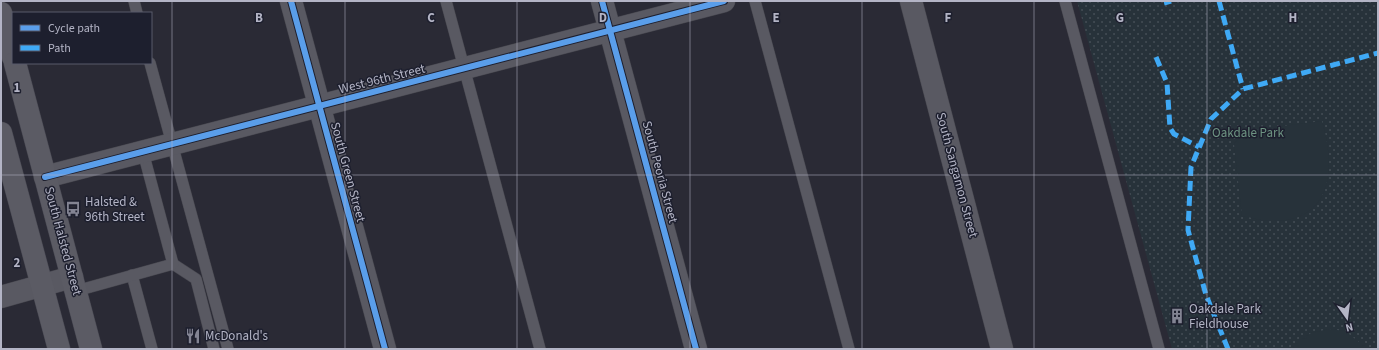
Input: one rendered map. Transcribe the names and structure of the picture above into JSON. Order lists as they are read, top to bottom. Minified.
{"streets":{"main road":["South Halsted Street"],"street":["West 96th Street","South Green Street","South Peoria Street","South Sangamon Street"]},"crossings":[["West 96th Street","South Green Street"],["West 96th Street","South Peoria Street"],["West 96th Street","South Halsted Street"]],"parks":["Oakdale Park"],"places":{"bus stop":["Halsted & 96th Street"],"building":["Oakdale Park Fieldhouse"],"restaurant":["McDonald's"]},"legend":["Cycle path","Path"],"north":"bottom","grid":{"columns":["B","C","D","E","F","G","H"],"rows":["1","2"]}}
